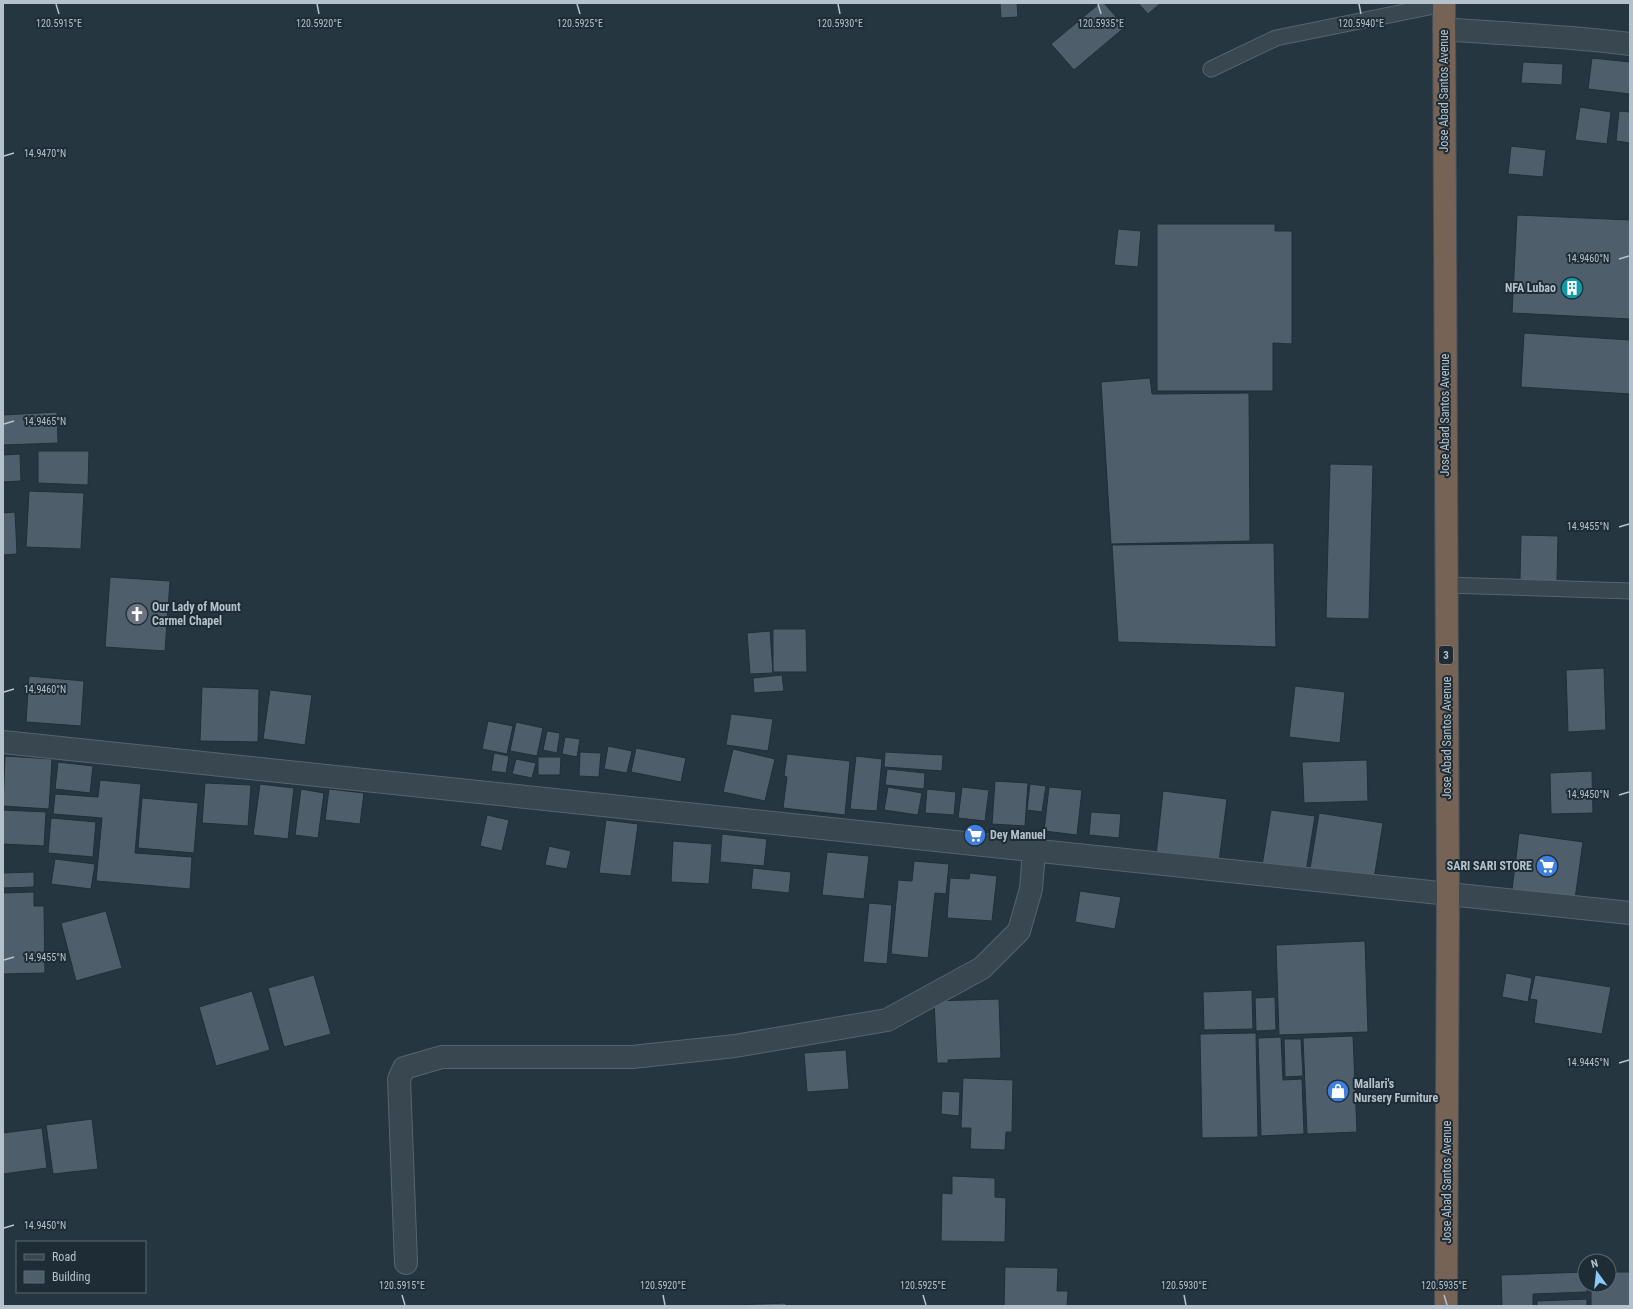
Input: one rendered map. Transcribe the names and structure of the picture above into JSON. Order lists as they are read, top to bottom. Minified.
{"streets":{"highway":["Jose Abad Santos Avenue","3"]},"places":{"building":["NFA Lubao"],"church":["Our Lady of Mount Carmel Chapel"],"supermarket":["Dey Manuel","SARI SARI STORE"],"shop":["Mallari's Nursery Furniture"]},"legend":["Road","Building"],"north":"top","coordinates":["120.5915°E","120.5920°E","120.5925°E","120.5930°E","120.5935°E","120.5940°E","14.9470°N","14.9460°N","14.9465°N","14.9455°N","14.9450°N","14.9445°N"]}
